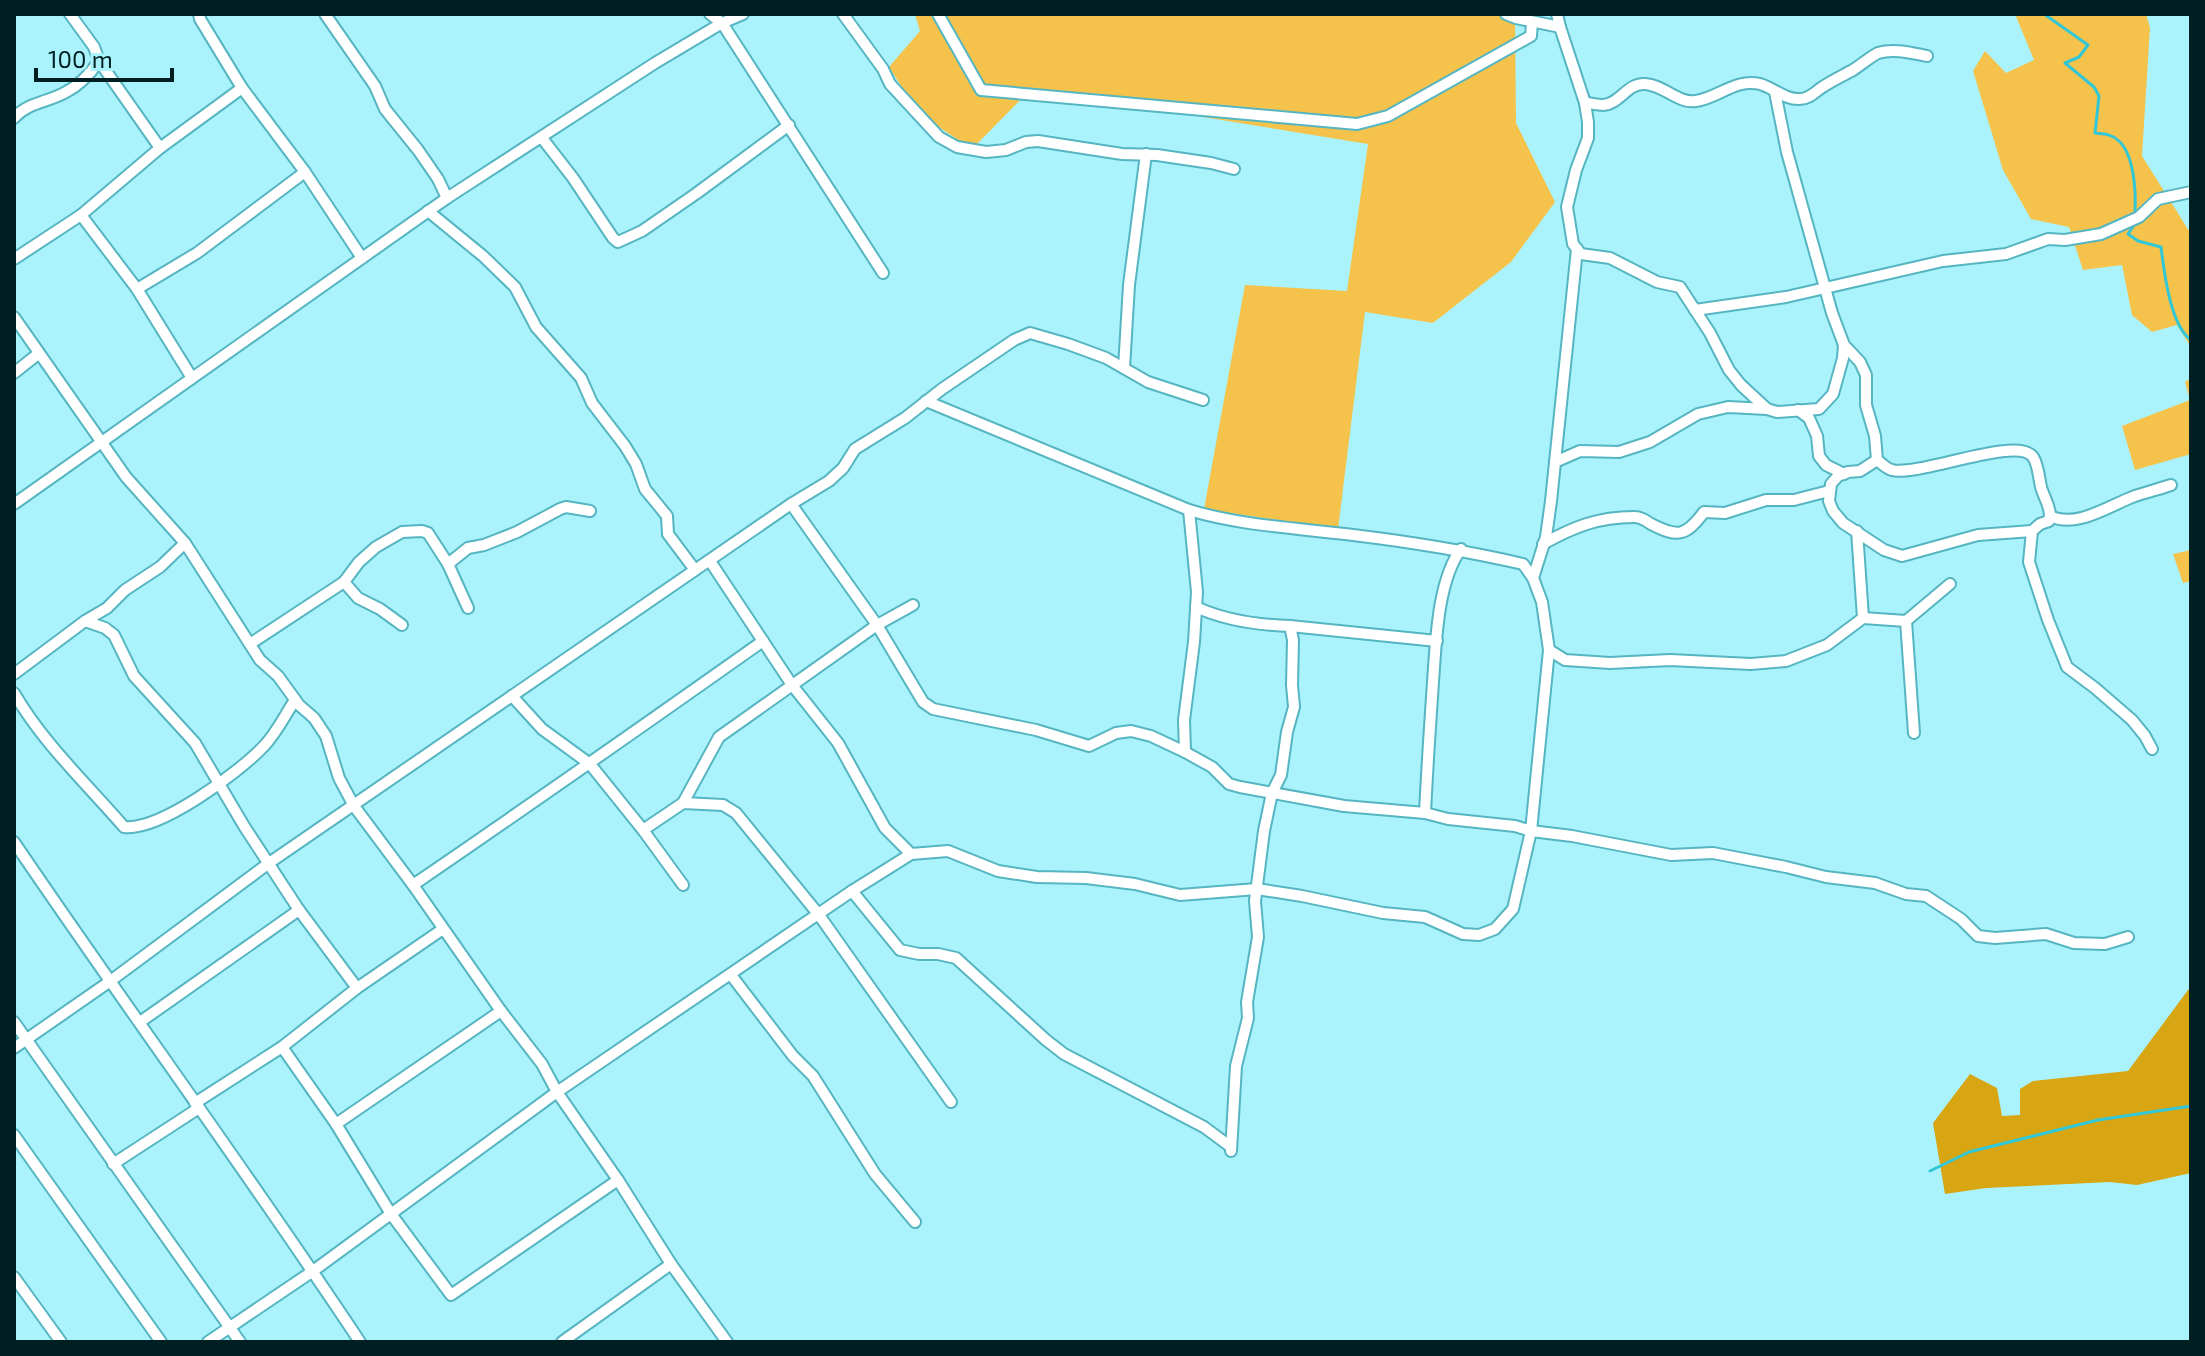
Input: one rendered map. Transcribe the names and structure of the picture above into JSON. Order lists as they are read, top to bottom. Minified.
{"scale_bar":"100 m"}
